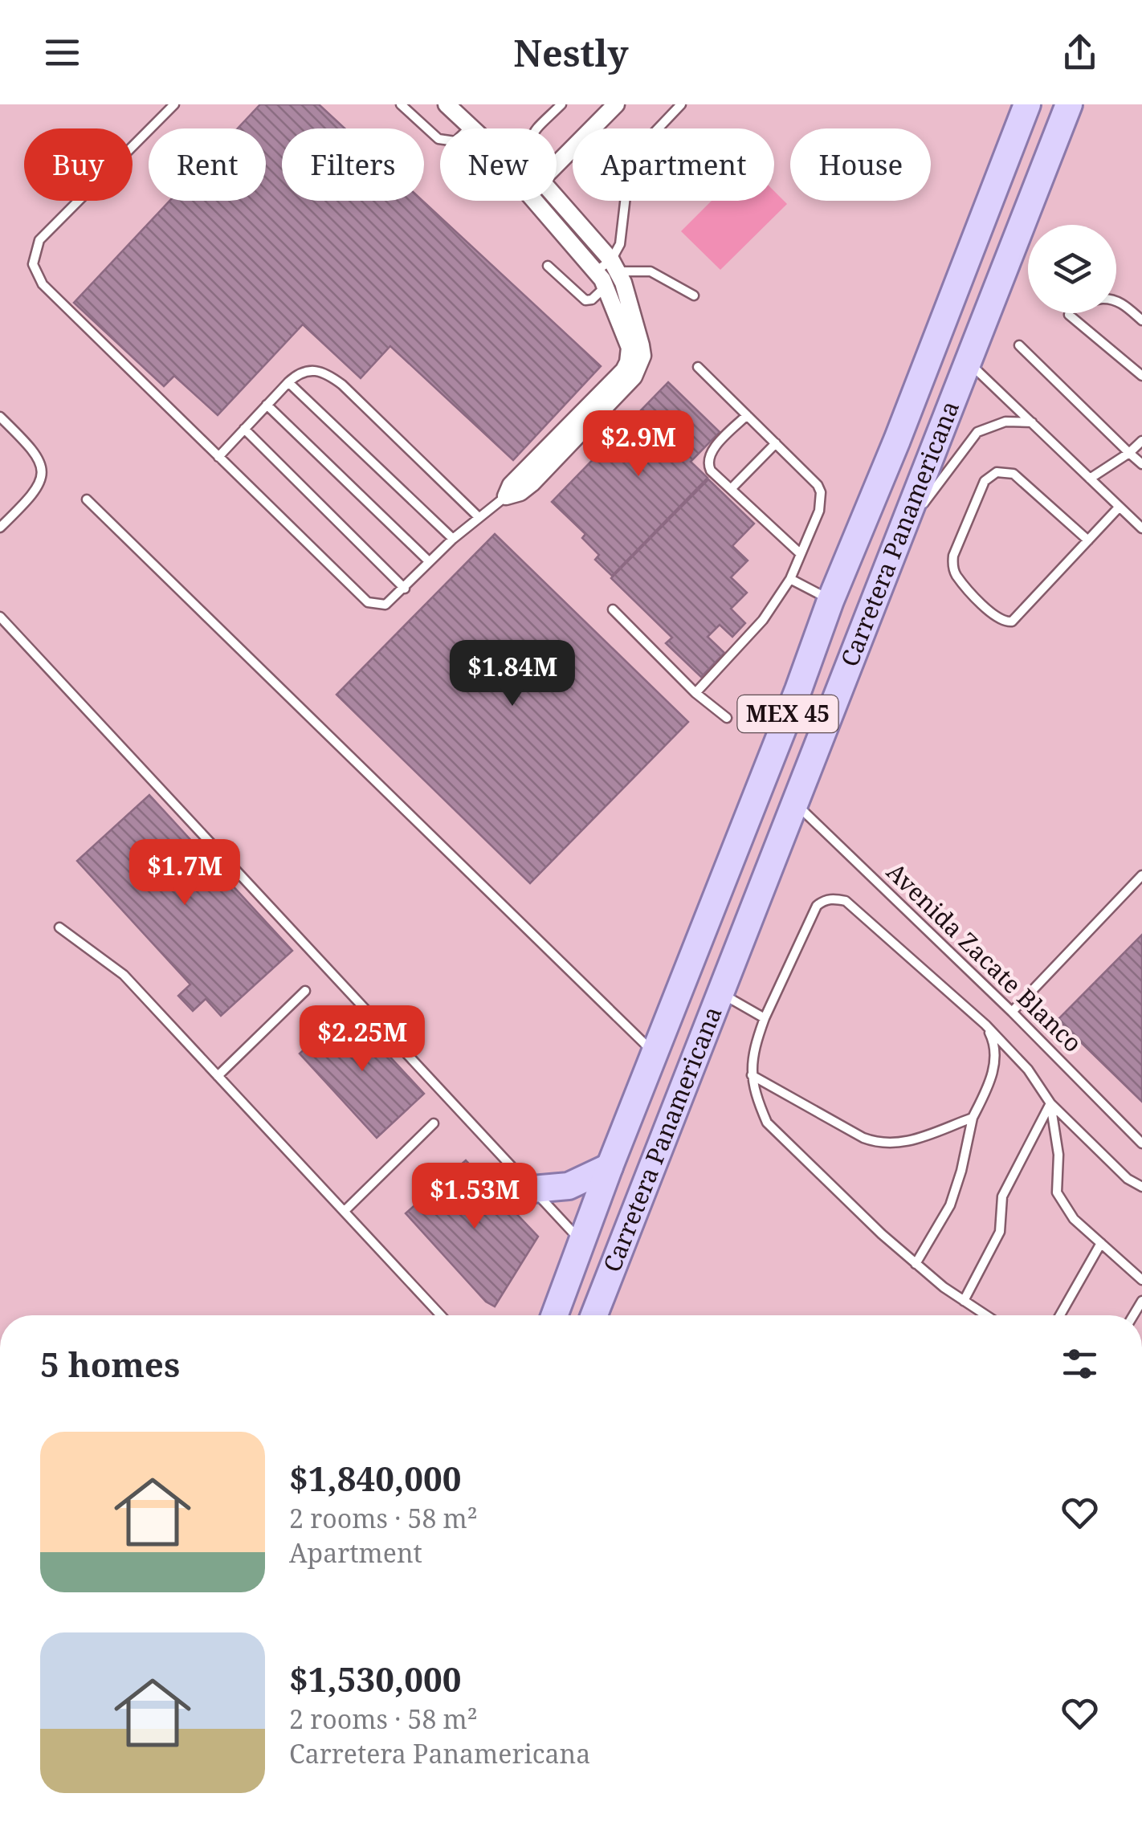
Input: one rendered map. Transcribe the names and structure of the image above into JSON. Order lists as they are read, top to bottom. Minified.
{"streets":{"main road":["Carretera Panamericana","MEX 45"],"lane":["Avenida Zacate Blanco"]},"crossings":[["Carretera Panamericana","Avenida Zacate Blanco"]],"page":{"header":"Nestly","chip":["Buy","Rent","Filters","New","Apartment","House"],"price":["$2.9M","$1.84M","$1.7M","$2.25M","$1.53M"],"heading":"5 homes","list":[{"name":"$1,840,000","note":"2 rooms · 58 m² · Apartment"},{"name":"$1,530,000","note":"2 rooms · 58 m² · Carretera Panamericana"}]}}
